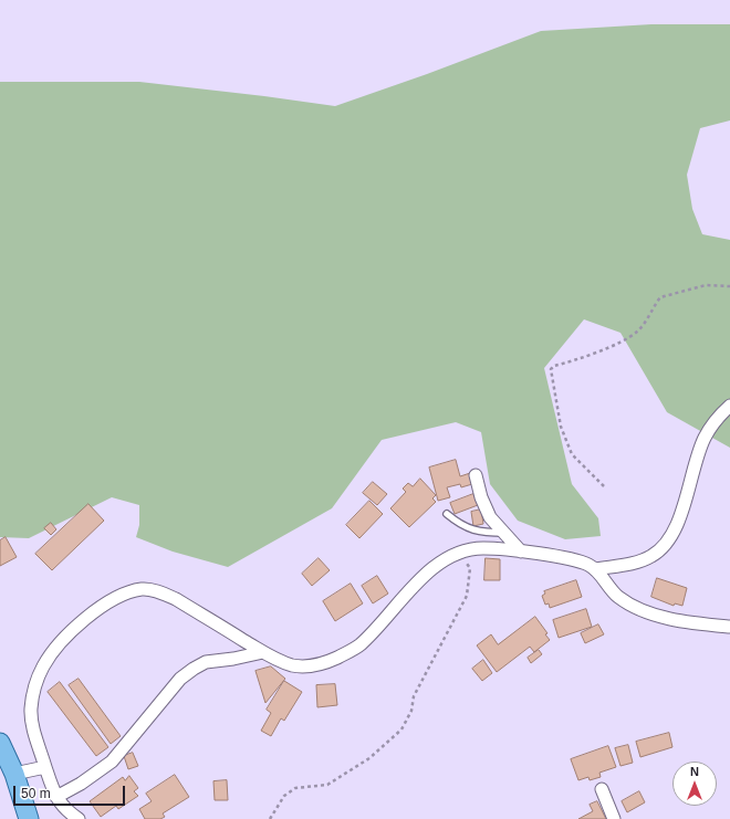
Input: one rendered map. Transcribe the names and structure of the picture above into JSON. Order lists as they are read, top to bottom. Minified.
{"scale_bar":"50 m","north":"top"}
